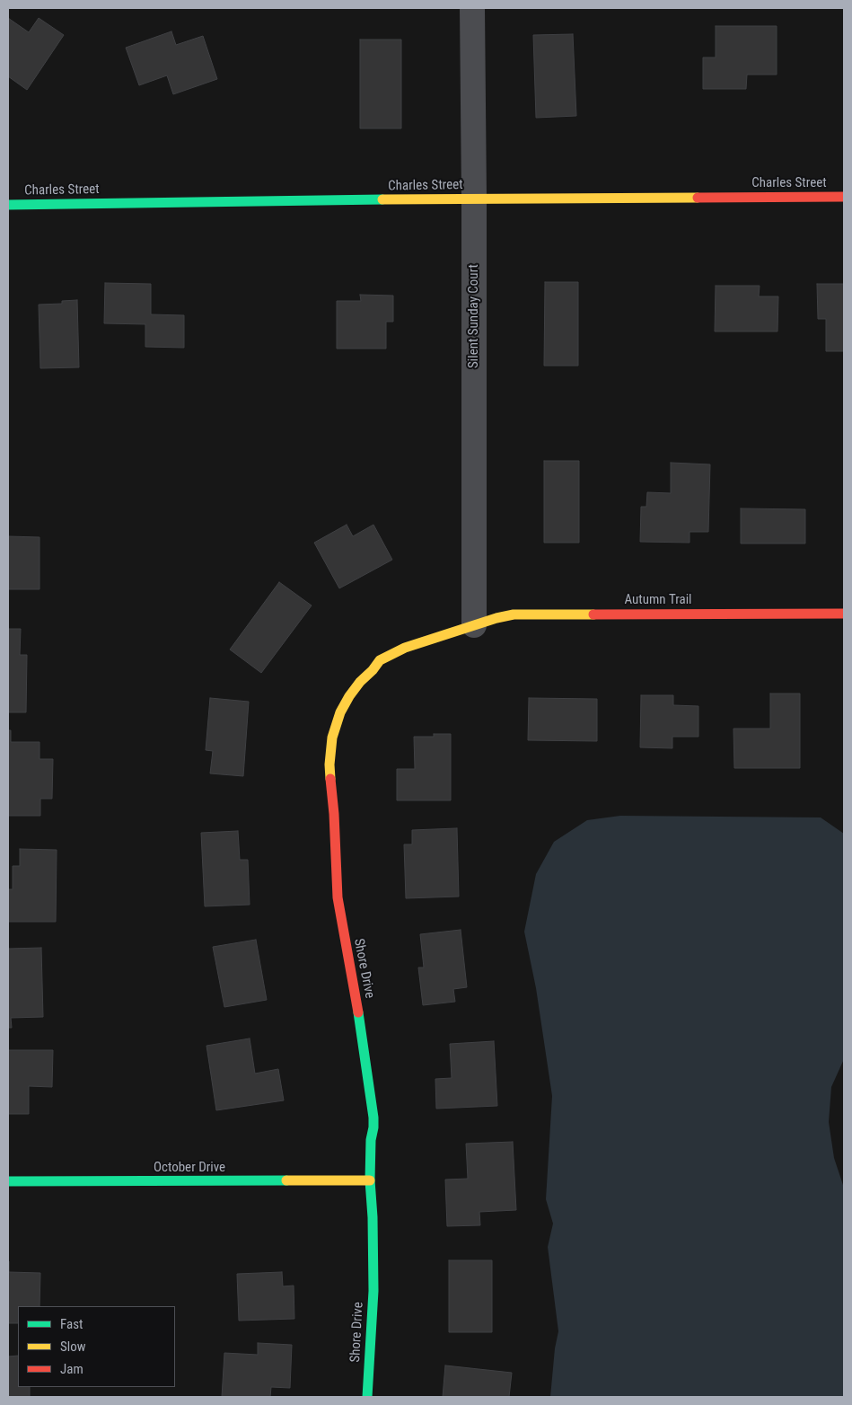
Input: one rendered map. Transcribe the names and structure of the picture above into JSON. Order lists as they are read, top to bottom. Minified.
{"streets":{"street":["Charles Street","Silent Sunday Court","Autumn Trail","Shore Drive","October Drive"]},"crossings":[["Charles Street","Silent Sunday Court"],["Silent Sunday Court","Autumn Trail"],["Silent Sunday Court","Shore Drive"],["Autumn Trail","Shore Drive"],["Shore Drive","October Drive"]],"legend":["Fast","Slow","Jam"]}
